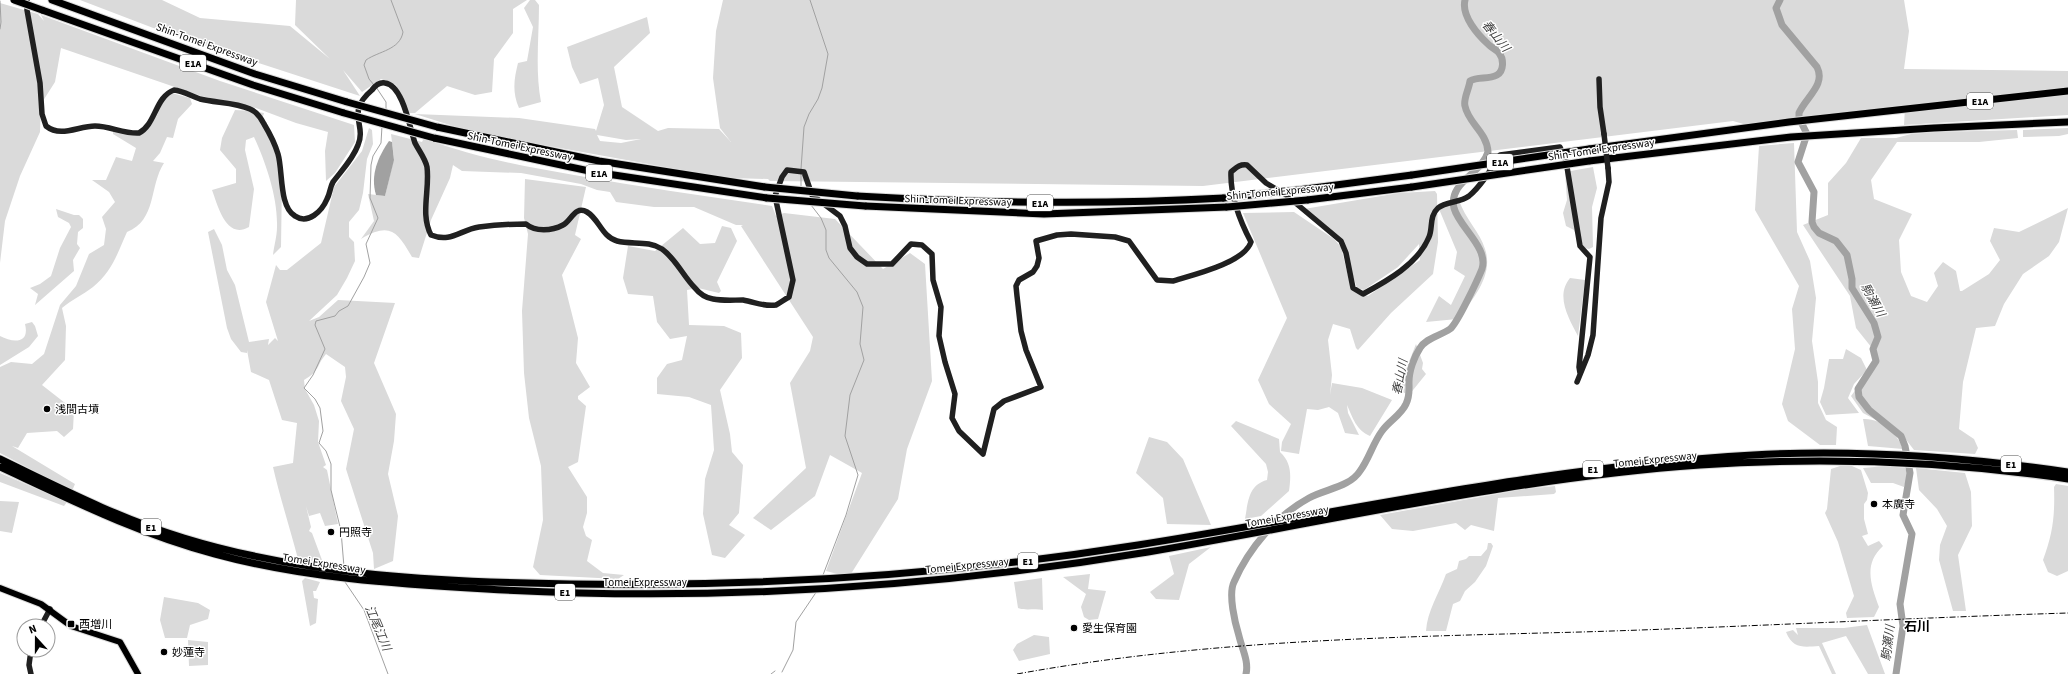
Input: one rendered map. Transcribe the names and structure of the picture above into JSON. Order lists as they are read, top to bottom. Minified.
{"streets":{"highway":["Shin-Tomei Expressway","E1A","Tomei Expressway","E1"]},"districts":["石川"],"water":["春山川","駒瀬川","江尾江川"],"places":{"other":["浅間古墳","本廣寺","円照寺","愛生保育園","妙蓮寺"],"transit":["西増川"]},"north":"top"}
